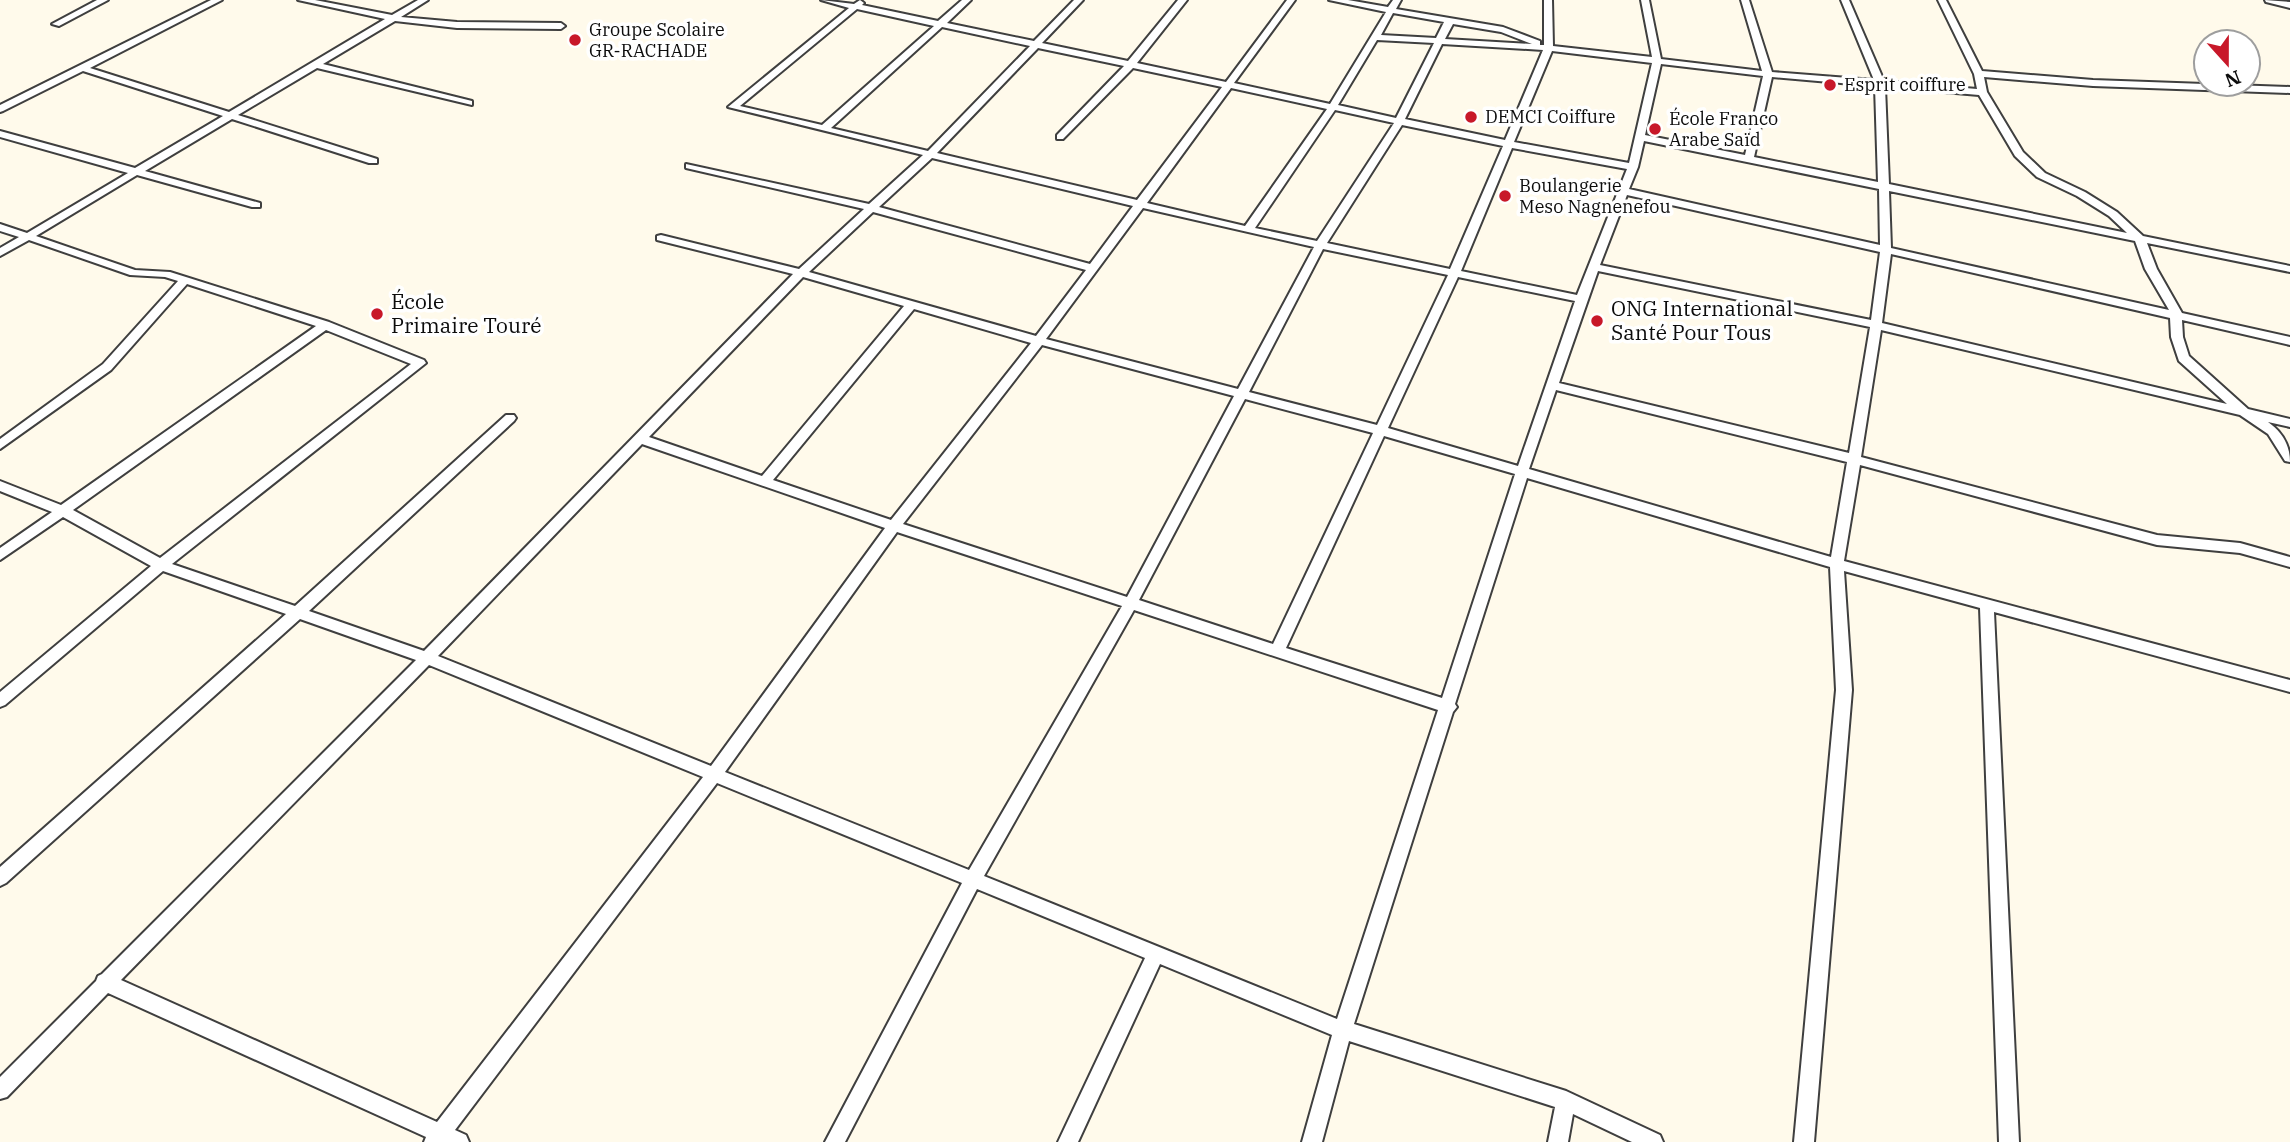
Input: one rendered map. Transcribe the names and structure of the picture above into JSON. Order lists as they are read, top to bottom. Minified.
{"places":["Groupe Scolaire GR-RACHADE","Esprit coiffure","DEMCI Coiffure","École Franco Arabe Saïd","Boulangerie Meso Nagnenefou","École Primaire Touré","ONG International Santé Pour Tous"],"north":"bottom"}
